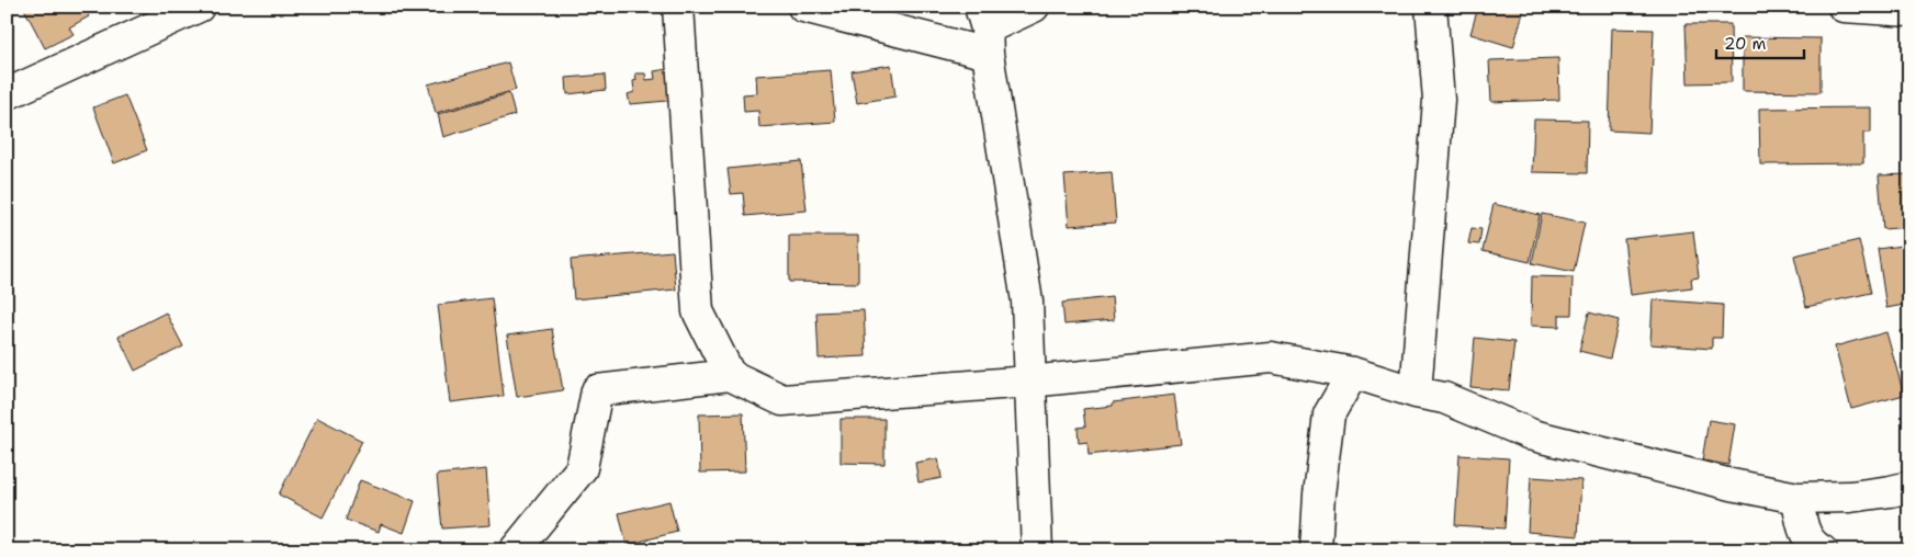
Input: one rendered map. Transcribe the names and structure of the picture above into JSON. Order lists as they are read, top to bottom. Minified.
{"scale_bar":"20 m"}
